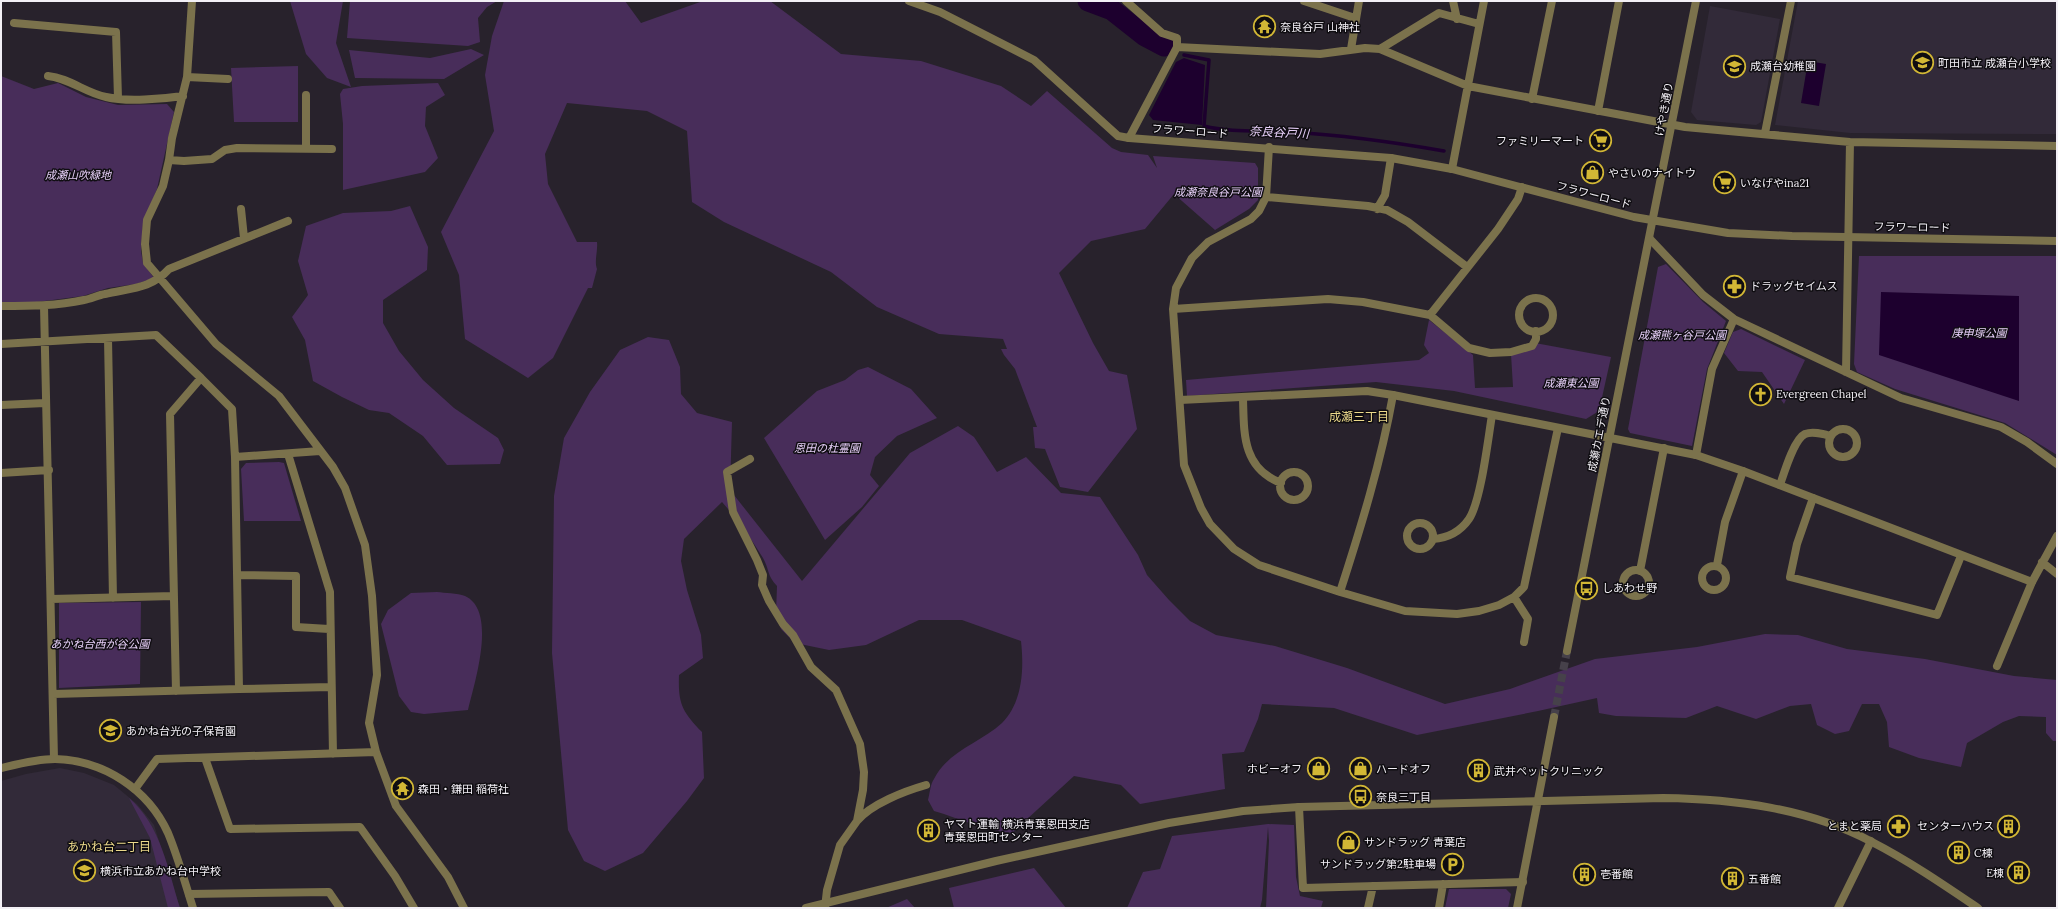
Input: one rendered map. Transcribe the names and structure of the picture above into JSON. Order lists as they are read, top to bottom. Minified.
{"streets":{"street":["けやき通り","フラワーロード","成瀬カエデ通り"]},"crossings":[["けやき通り","フラワーロード"],["けやき通り","成瀬カエデ通り"],["フラワーロード","成瀬カエデ通り"]],"districts":["成瀬三丁目","あかね台二丁目"],"water":["奈良谷戸川"],"parks":["成瀬山吹緑地","成瀬奈良谷戸公園","庚申塚公園","成瀬熊ヶ谷戸公園","成瀬東公園","恩田の杜霊園","あかね台西が谷公園"],"places":{"temple":["奈良谷戸 山神社","森田・鎌田 稲荷社"],"school or university":["町田市立 成瀬台小学校","成瀬台幼稚園","あかね台光の子保育園","横浜市立あかね台中学校"],"supermarket":["ファミリーマート","いなげやina21"],"shop":["やさいのナイトウ","ホビーオフ","ハードオフ","サンドラッグ 青葉店"],"pharmacy":["ドラッグセイムス","とまと薬局"],"church":["Evergreen Chapel"],"bus stop":["しあわせ野","奈良三丁目"],"building":["武井ペットクリニック","センターハウス","ヤマト運輸 横浜青葉恩田支店 青葉恩田町センター","C棟","E棟","壱番館","五番館"],"parking":["サンドラッグ第2駐車場"]}}
